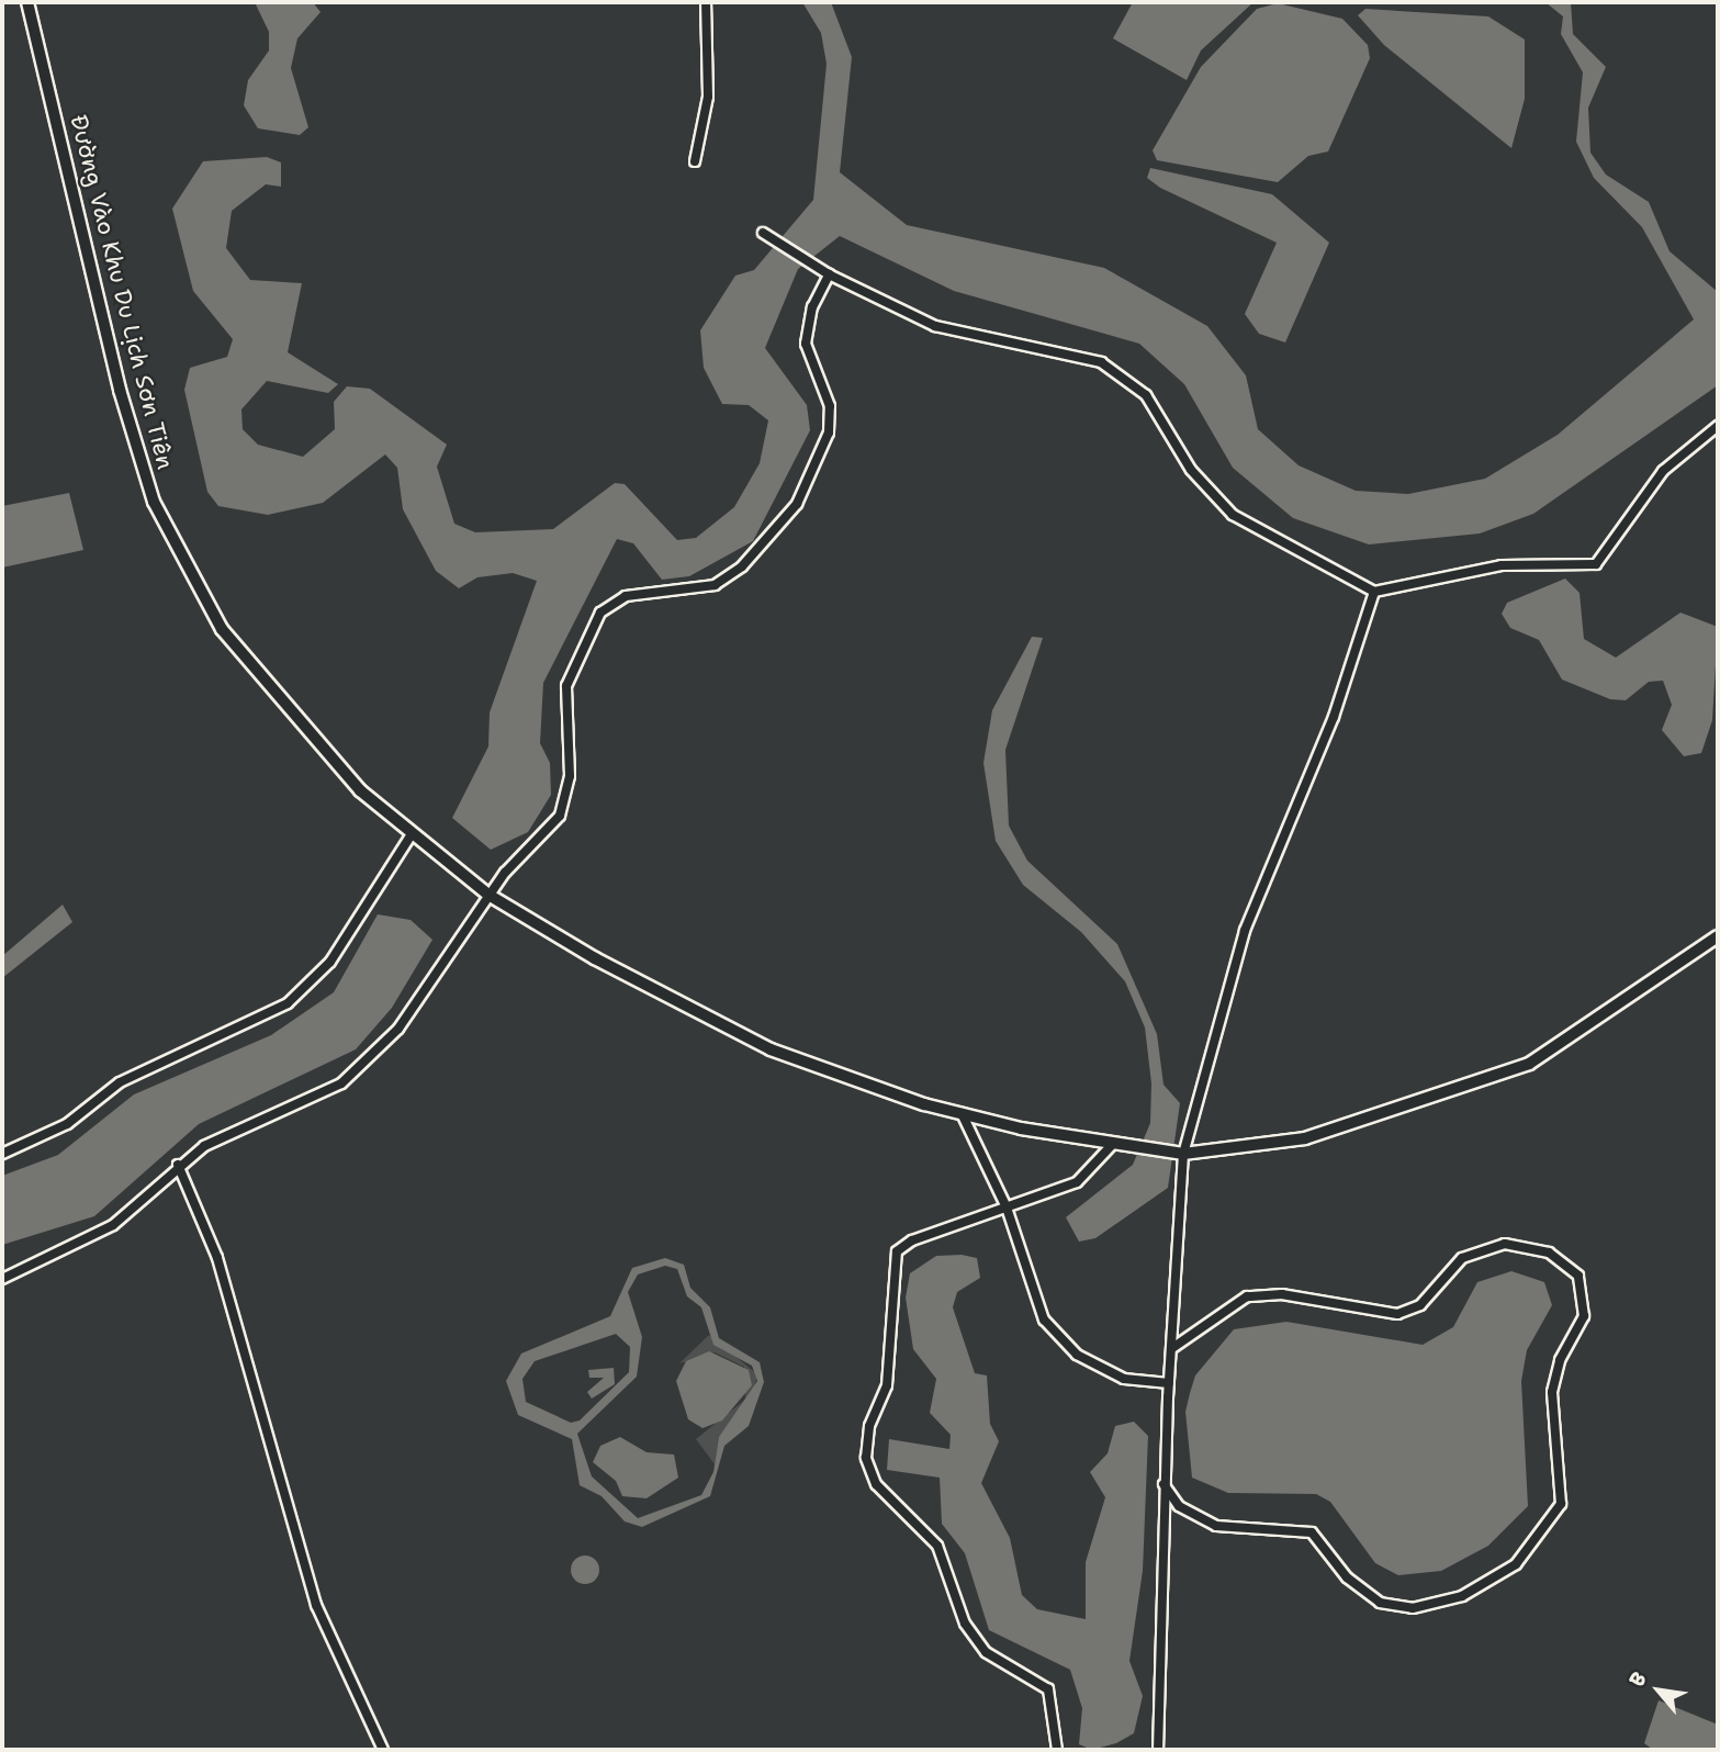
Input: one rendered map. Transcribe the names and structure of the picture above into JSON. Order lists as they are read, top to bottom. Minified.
{"streets":{"street":["Đường Vào Khu Du Lịch Sơn Tiên"]},"north":"top left"}
